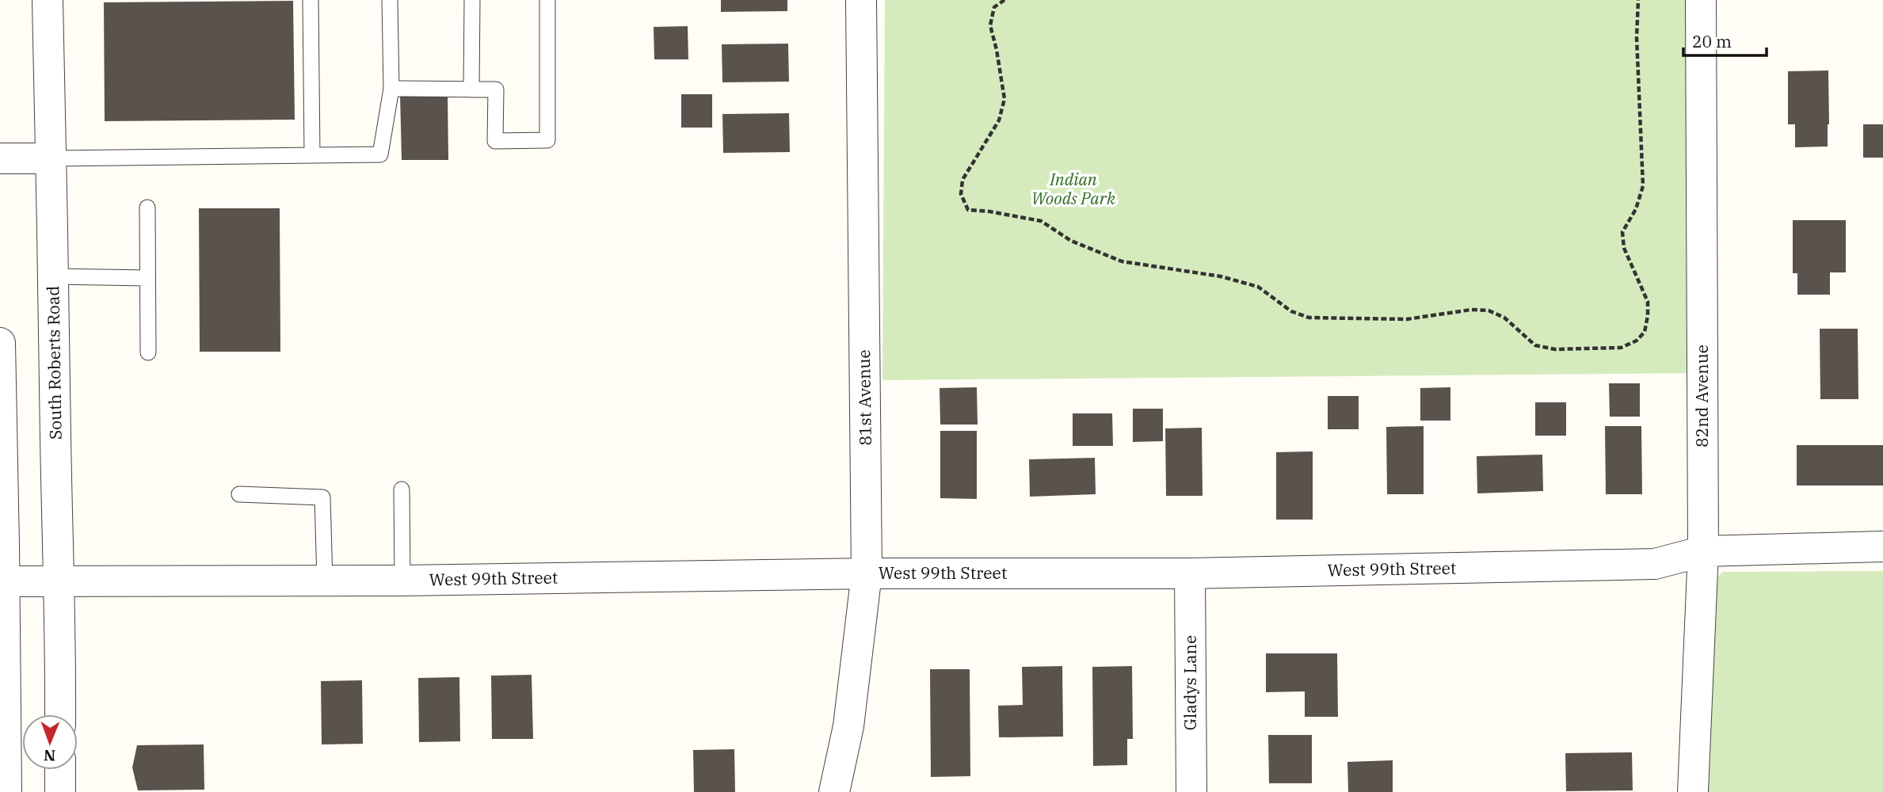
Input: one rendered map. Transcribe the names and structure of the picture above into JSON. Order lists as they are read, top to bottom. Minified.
{"streets":{"street":["South Roberts Road","82nd Avenue","81st Avenue","West 99th Street","Gladys Lane"]},"crossings":[["South Roberts Road","West 99th Street"],["82nd Avenue","West 99th Street"],["81st Avenue","West 99th Street"],["West 99th Street","Gladys Lane"]],"parks":["Indian Woods Park"],"scale_bar":"20 m","north":"bottom"}
